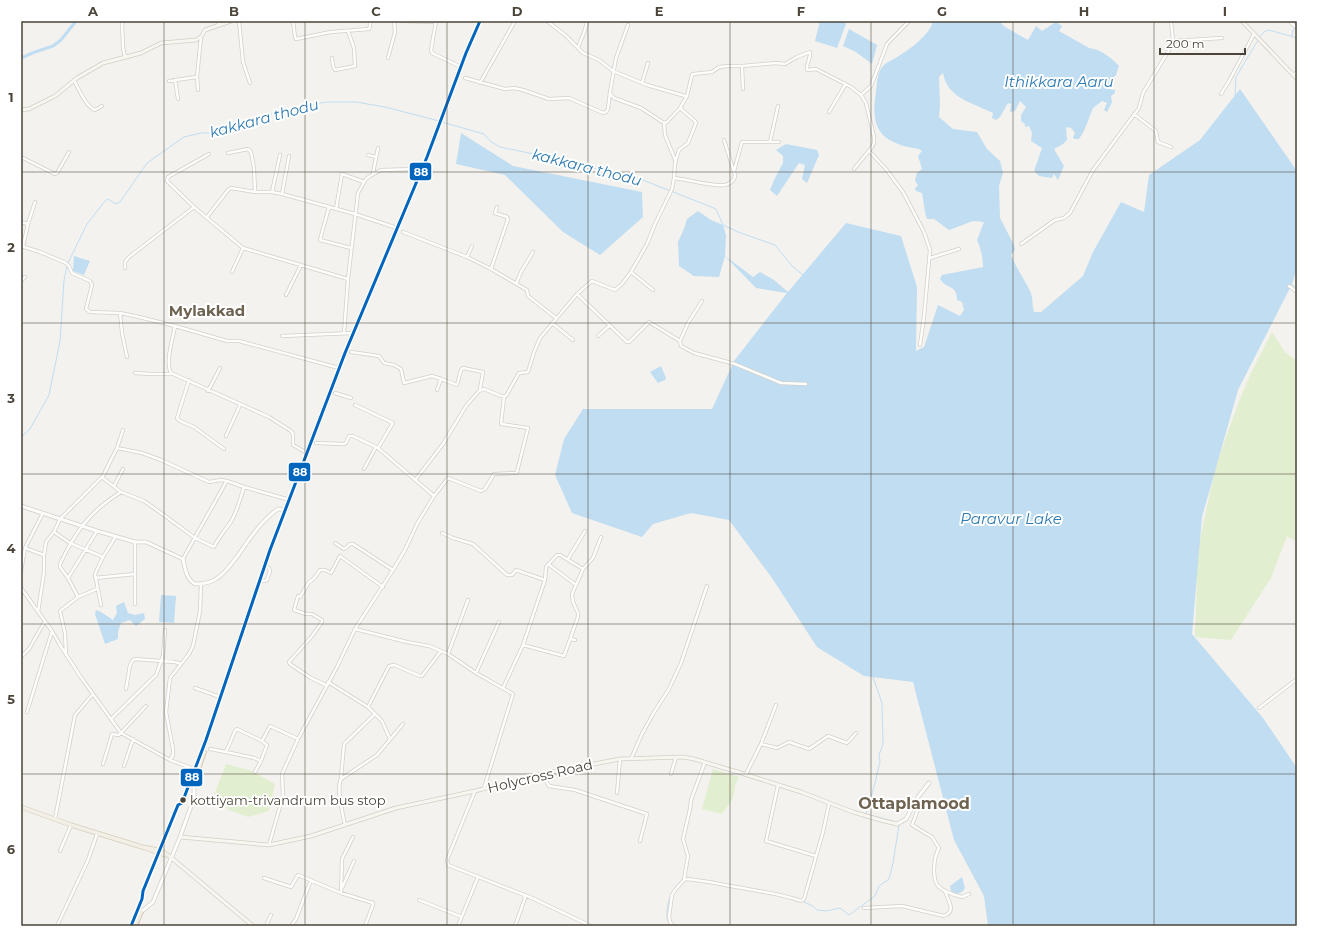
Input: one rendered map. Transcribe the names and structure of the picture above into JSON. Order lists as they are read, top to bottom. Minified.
{"streets":{"main road":["Holycross Road"]},"districts":["Mylakkad","Ottaplamood"],"water":["Ithikkara Aaru","kakkara thodu","Paravur Lake"],"places":["kottiyam-trivandrum bus stop"],"lines":["transit line 88"],"scale_bar":"200 m","grid":{"columns":["A","B","C","D","E","F","G","H","I"],"rows":["1","2","3","4","5","6"]}}
